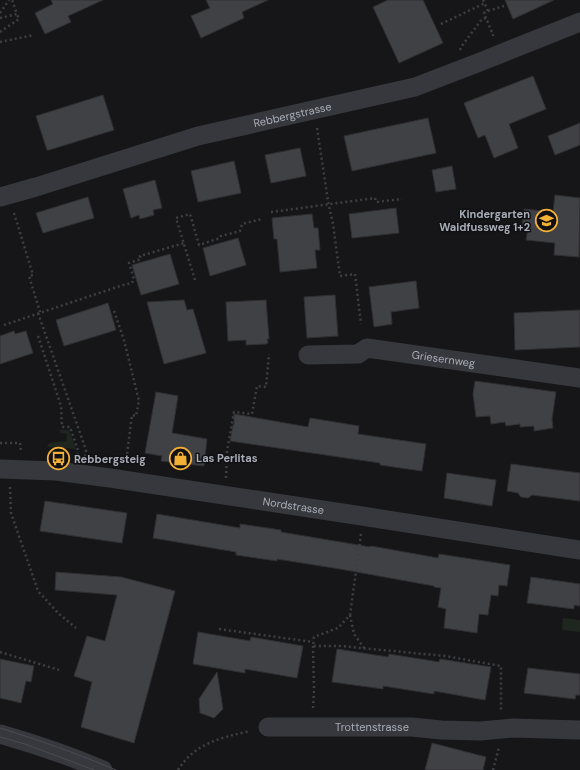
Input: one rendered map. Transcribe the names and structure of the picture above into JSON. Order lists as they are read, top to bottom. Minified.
{"streets":{"street":["Rebbergstrasse","Griesernweg","Nordstrasse","Trottenstrasse"]},"places":{"school or university":["Kindergarten Waidfussweg 1+2"],"shop":["Las Perlitas"],"bus stop":["Rebbergsteig"]}}
